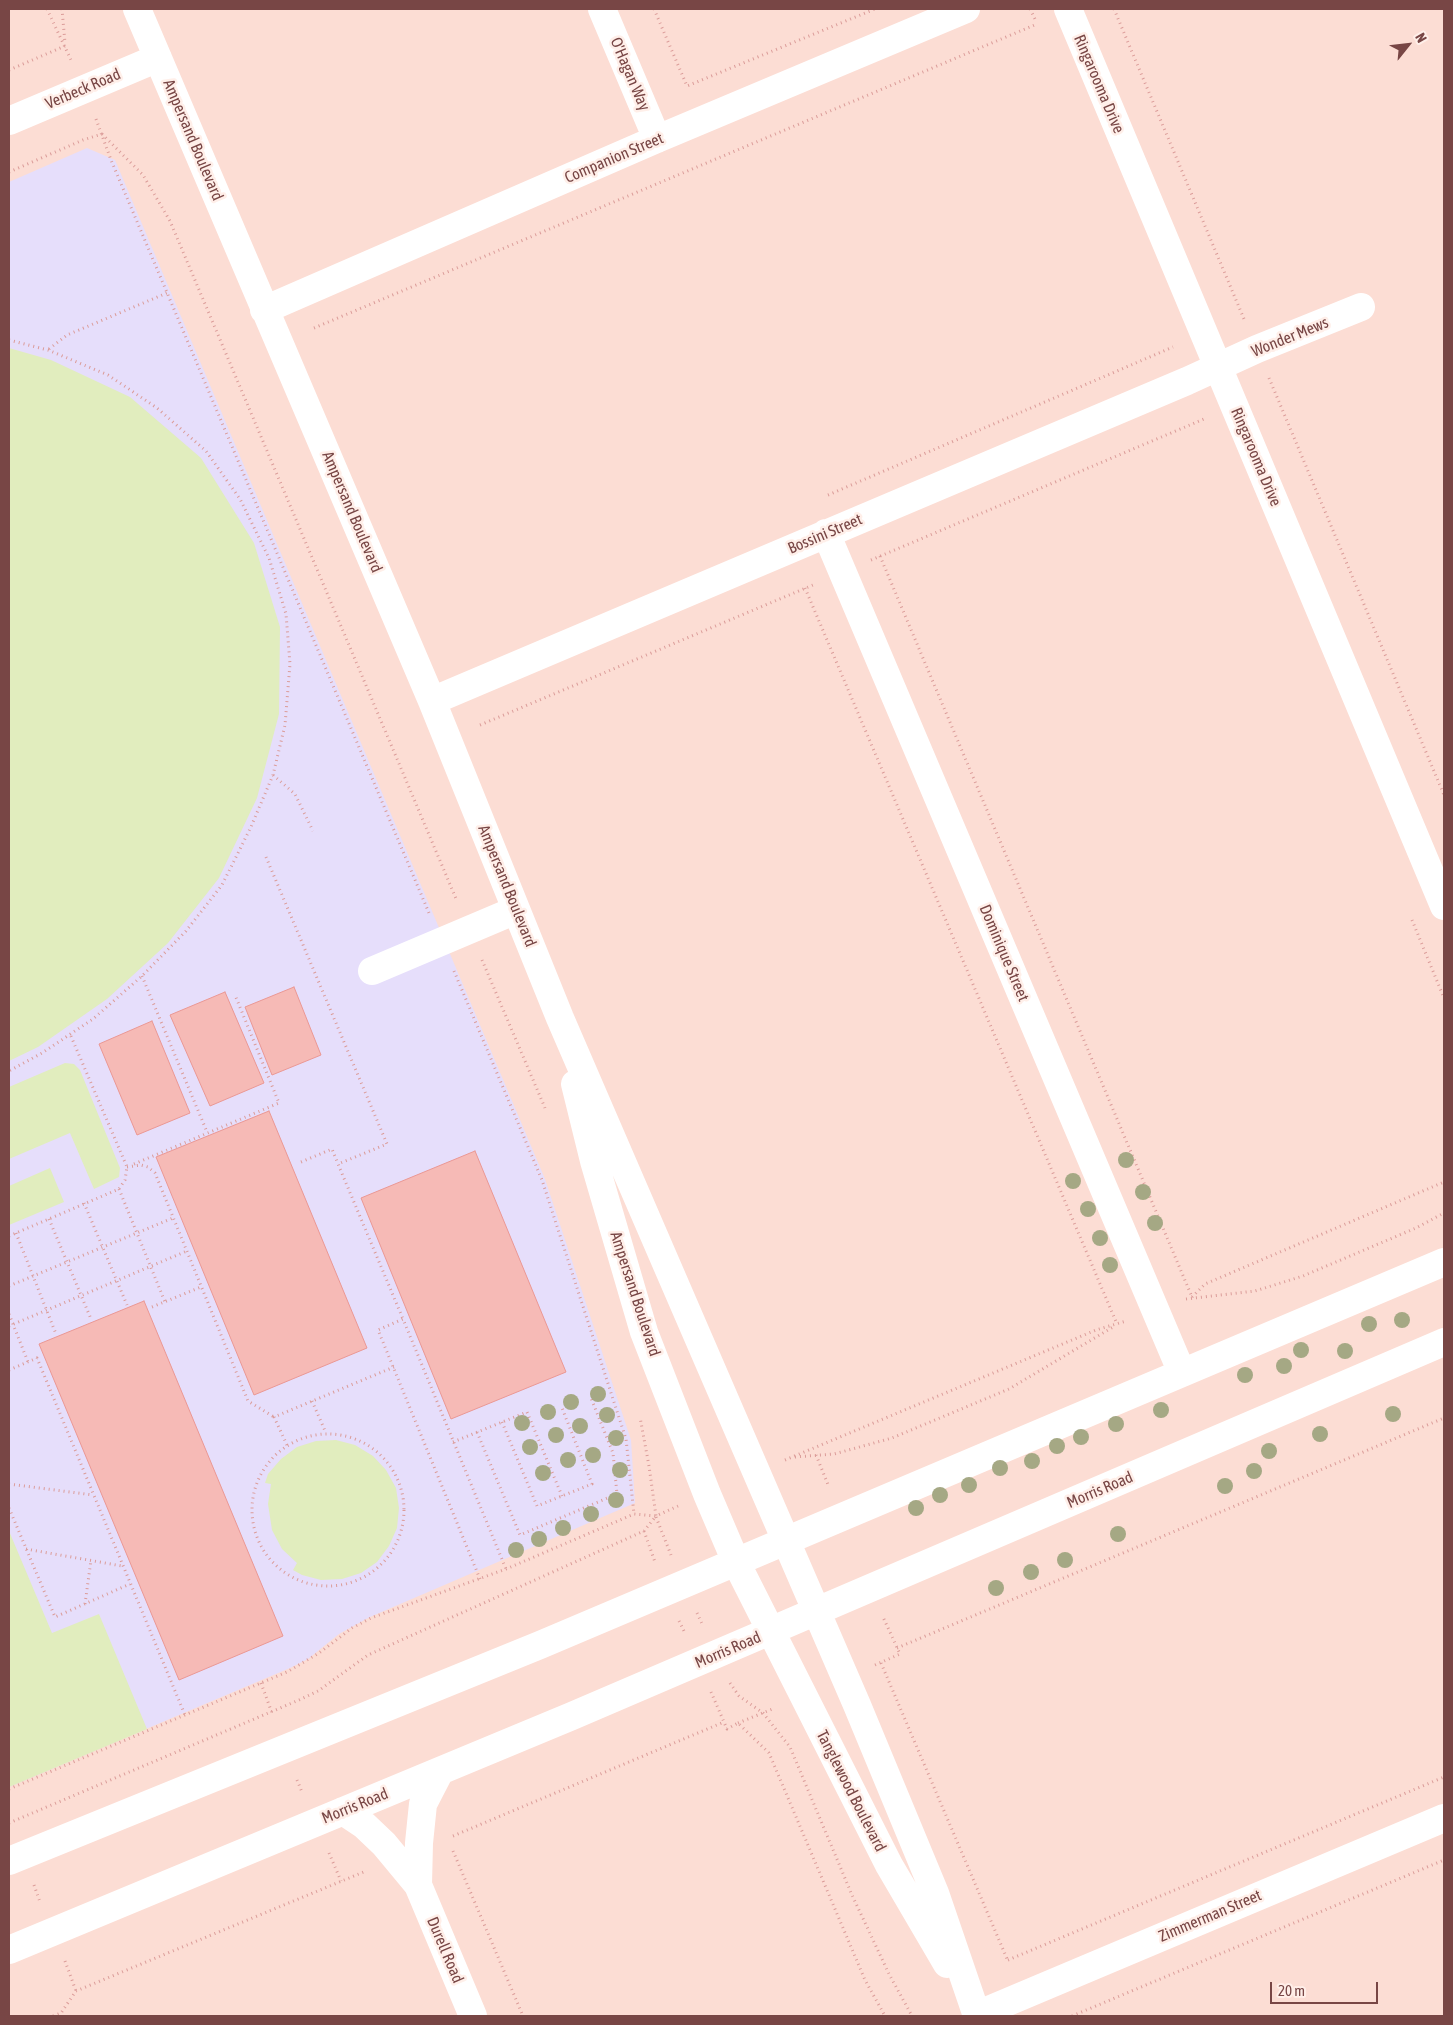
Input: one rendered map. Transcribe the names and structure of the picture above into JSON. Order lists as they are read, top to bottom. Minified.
{"streets":{"street":["O'Hagan Way","Ringarooma Drive","Verbeck Road","Ampersand Boulevard","Companion Street","Wonder Mews","Bossini Street","Dominique Street","Morris Road","Tanglewood Boulevard","Zimmerman Street","Durell Road"]},"crossings":[["O'Hagan Way","Companion Street"],["Ringarooma Drive","Wonder Mews"],["Ringarooma Drive","Bossini Street"],["Verbeck Road","Ampersand Boulevard"],["Ampersand Boulevard","Companion Street"],["Ampersand Boulevard","Bossini Street"],["Ampersand Boulevard","Tanglewood Boulevard"],["Wonder Mews","Bossini Street"],["Bossini Street","Dominique Street"],["Morris Road","Tanglewood Boulevard"],["Morris Road","Durell Road"],["Tanglewood Boulevard","Zimmerman Street"]],"scale_bar":"20 m","north":"top right"}
